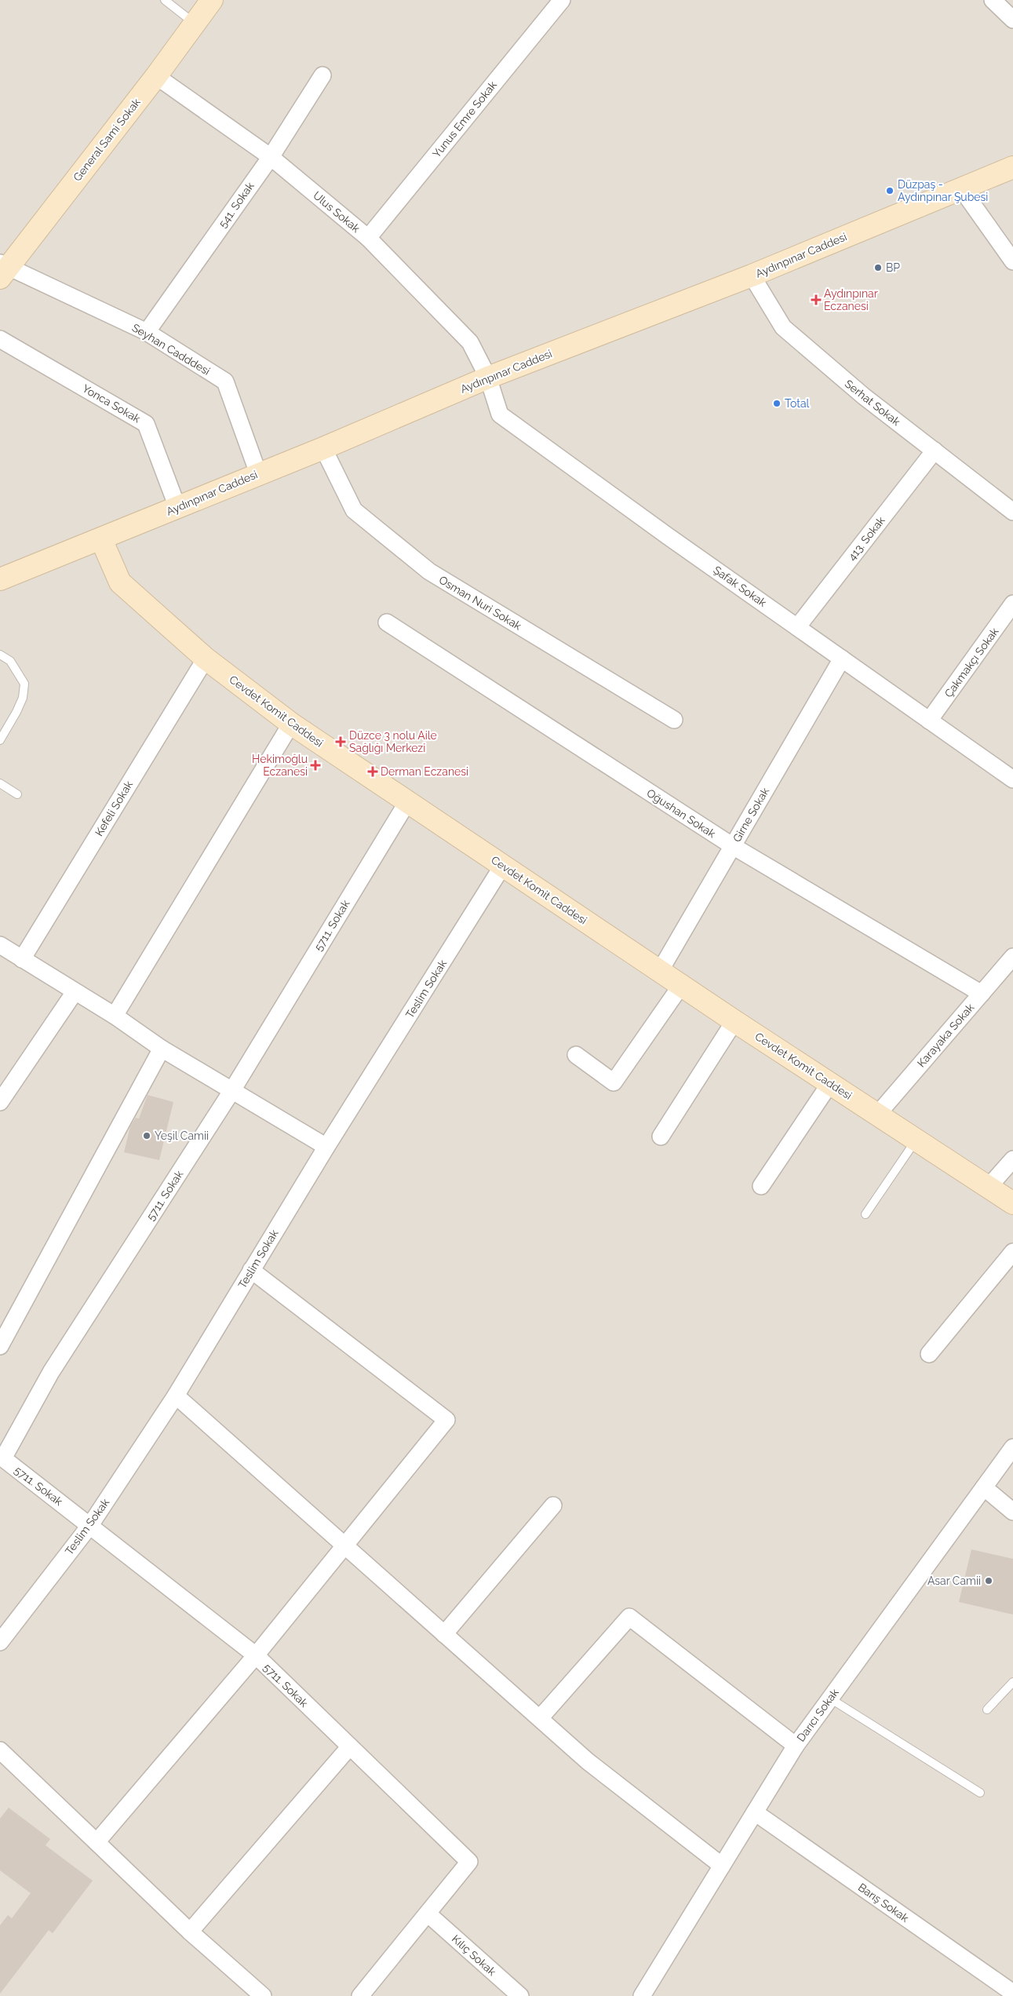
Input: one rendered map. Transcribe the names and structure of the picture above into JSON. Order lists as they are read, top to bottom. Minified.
{"streets":{"street":["Yunus Emre Sokak","General Sami Sokak","541. Sokak","Ulus Sokak","Aydınpınar Caddesi","Seyhan Cadddesi","Serhat Sokak","Yonca Sokak","413. Sokak","Şafak Sokak","Osman Nuri Sokak","Çakmakçı Sokak","Cevdet Komit Caddesi","Kefeli Sokak","Oğushan Sokak","Girne Sokak","5711. Sokak","Teslim Sokak","Karayaka Sokak","Darıcı Sokak","Barış Sokak","Kılıç Sokak"]},"crossings":[["Yunus Emre Sokak","Ulus Sokak"],["General Sami Sokak","Ulus Sokak"],["General Sami Sokak","Seyhan Cadddesi"],["541. Sokak","Ulus Sokak"],["541. Sokak","Seyhan Cadddesi"],["Ulus Sokak","Aydınpınar Caddesi"],["Ulus Sokak","Şafak Sokak"],["Aydınpınar Caddesi","Seyhan Cadddesi"],["Aydınpınar Caddesi","Serhat Sokak"],["Aydınpınar Caddesi","Yonca Sokak"],["Aydınpınar Caddesi","Şafak Sokak"],["Aydınpınar Caddesi","Osman Nuri Sokak"],["Aydınpınar Caddesi","Cevdet Komit Caddesi"],["Serhat Sokak","413. Sokak"],["413. Sokak","Şafak Sokak"],["Şafak Sokak","Çakmakçı Sokak"],["Şafak Sokak","Girne Sokak"],["Cevdet Komit Caddesi","Kefeli Sokak"],["Cevdet Komit Caddesi","Girne Sokak"],["Cevdet Komit Caddesi","5711. Sokak"],["Cevdet Komit Caddesi","Teslim Sokak"],["Cevdet Komit Caddesi","Karayaka Sokak"],["Oğushan Sokak","Girne Sokak"],["Oğushan Sokak","Karayaka Sokak"],["5711. Sokak","Teslim Sokak"],["5711. Sokak","Kılıç Sokak"],["Darıcı Sokak","Barış Sokak"]],"places":{"other":["Düzpaş - Aydınpınar Şubesi","BP","Total","Yeşil Camii","Asar Camii"],"health":["Aydınpınar Eczanesi","Düzce 3 nolu Aile Sağlığı Merkezi","Hekimoğlu Eczanesi","Derman Eczanesi"]}}
